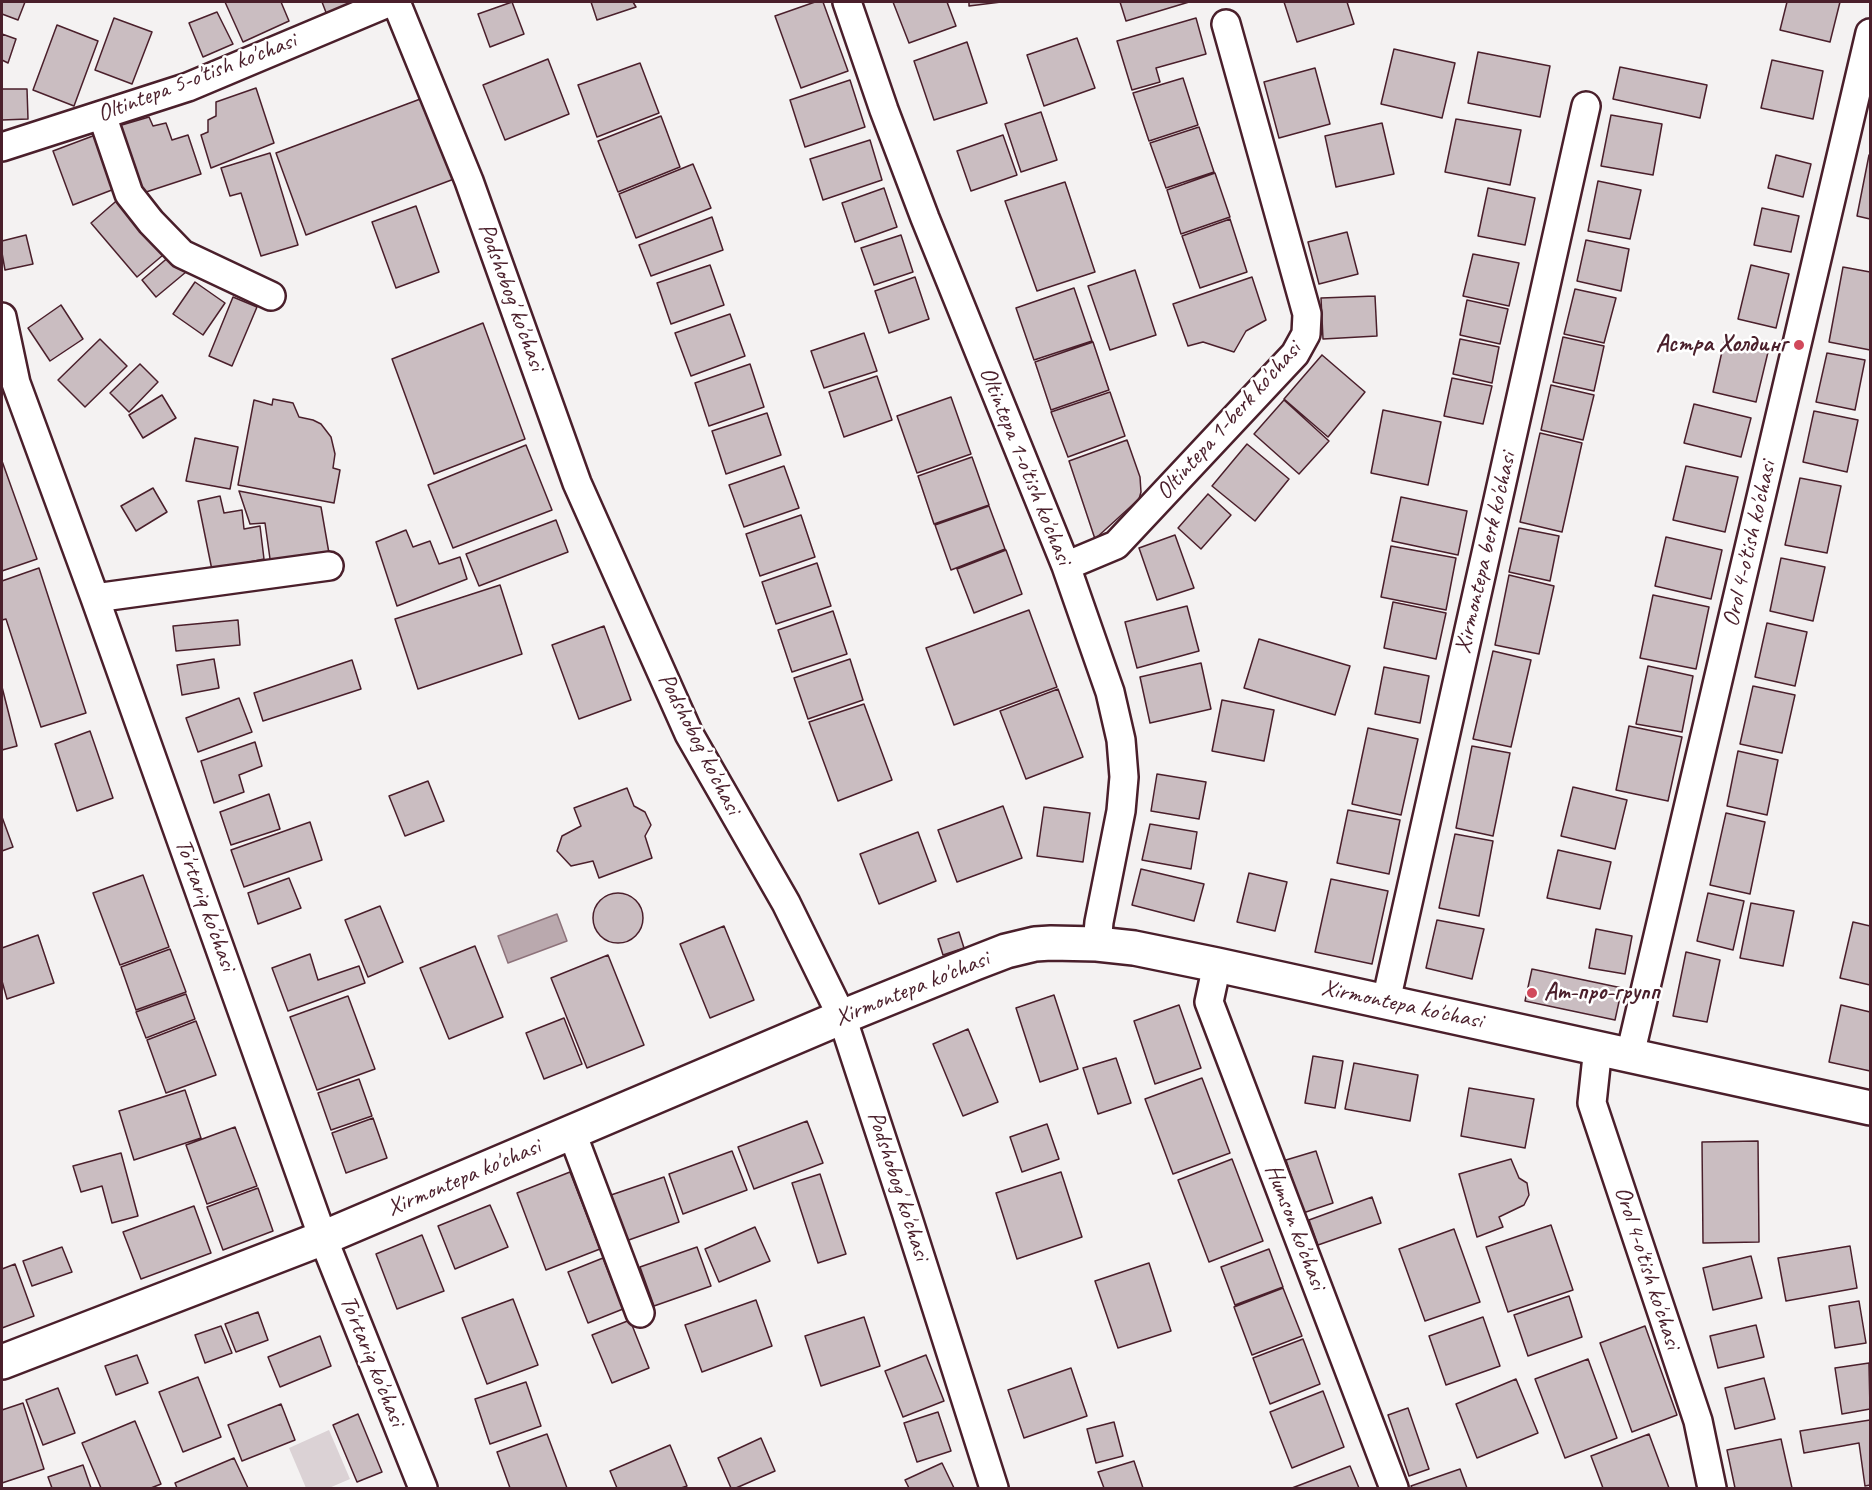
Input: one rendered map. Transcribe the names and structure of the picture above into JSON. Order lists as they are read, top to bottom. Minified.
{"streets":{"street":["Oltintepa 5-o'tish ko'chasi","Podshobog' ko'chasi","Oltintepa 1-berk ko'chasi","Oltintepa 1-o'tish ko'chasi","Orol 4-o'tish ko'chasi","Xirmontepa berk ko'chasi","To'rtariq ko'chasi","Xirmontepa ko'chasi","Humson ko'chasi"]},"crossings":[["Podshobog' ko'chasi","Xirmontepa ko'chasi"],["Oltintepa 1-berk ko'chasi","Oltintepa 1-o'tish ko'chasi"],["Oltintepa 1-o'tish ko'chasi","Xirmontepa ko'chasi"],["Orol 4-o'tish ko'chasi","Xirmontepa ko'chasi"],["Xirmontepa berk ko'chasi","Xirmontepa ko'chasi"],["To'rtariq ko'chasi","Xirmontepa ko'chasi"],["Xirmontepa ko'chasi","Humson ko'chasi"]],"places":["Астра Холдинг","Ат-про-групп"]}
